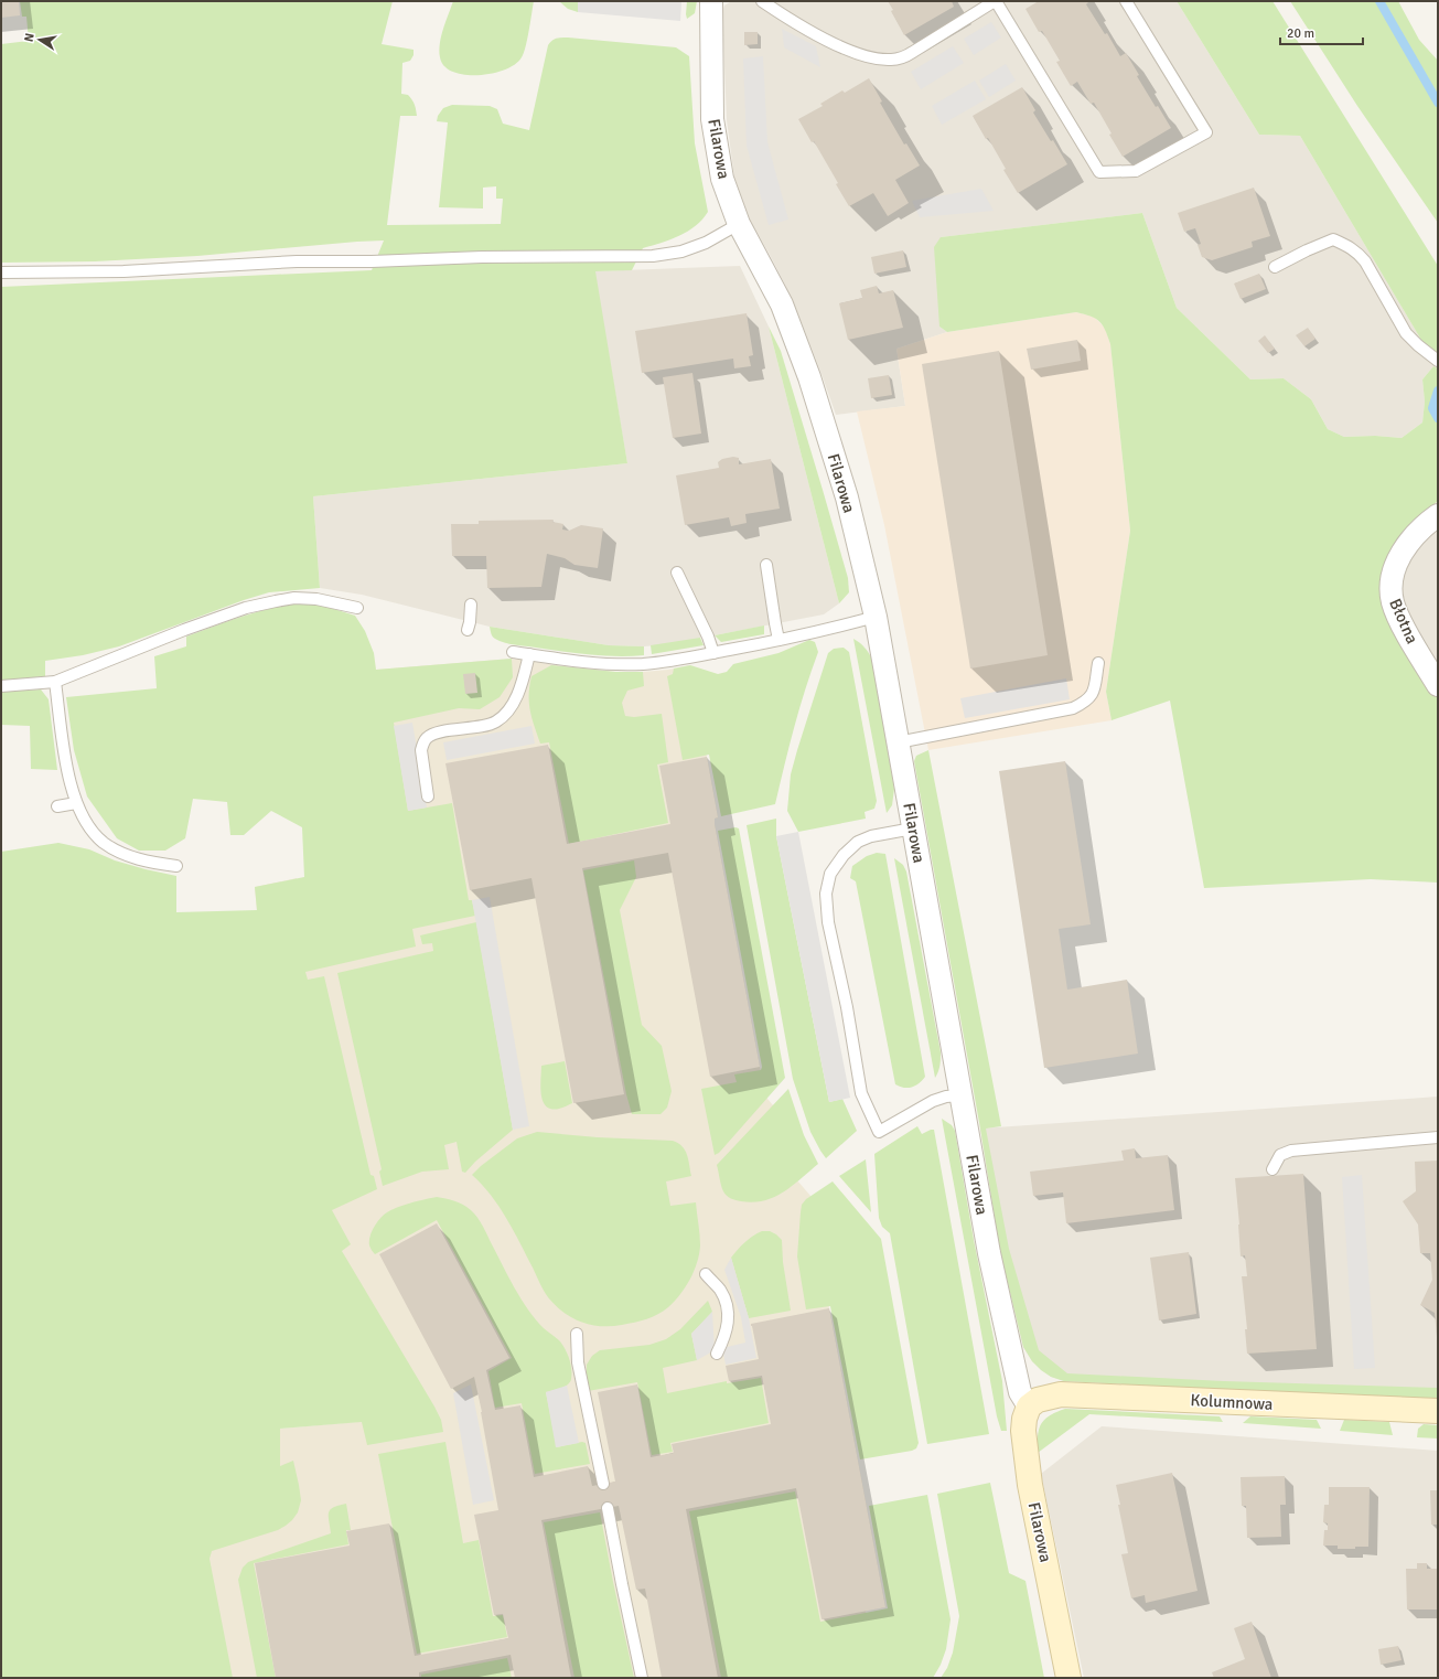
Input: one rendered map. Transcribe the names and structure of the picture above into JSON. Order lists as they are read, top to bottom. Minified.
{"streets":{"street":["Filarowa","Błotna","Kolumnowa"]},"crossings":[["Filarowa","Kolumnowa"]],"scale_bar":"20 m","north":"left"}
